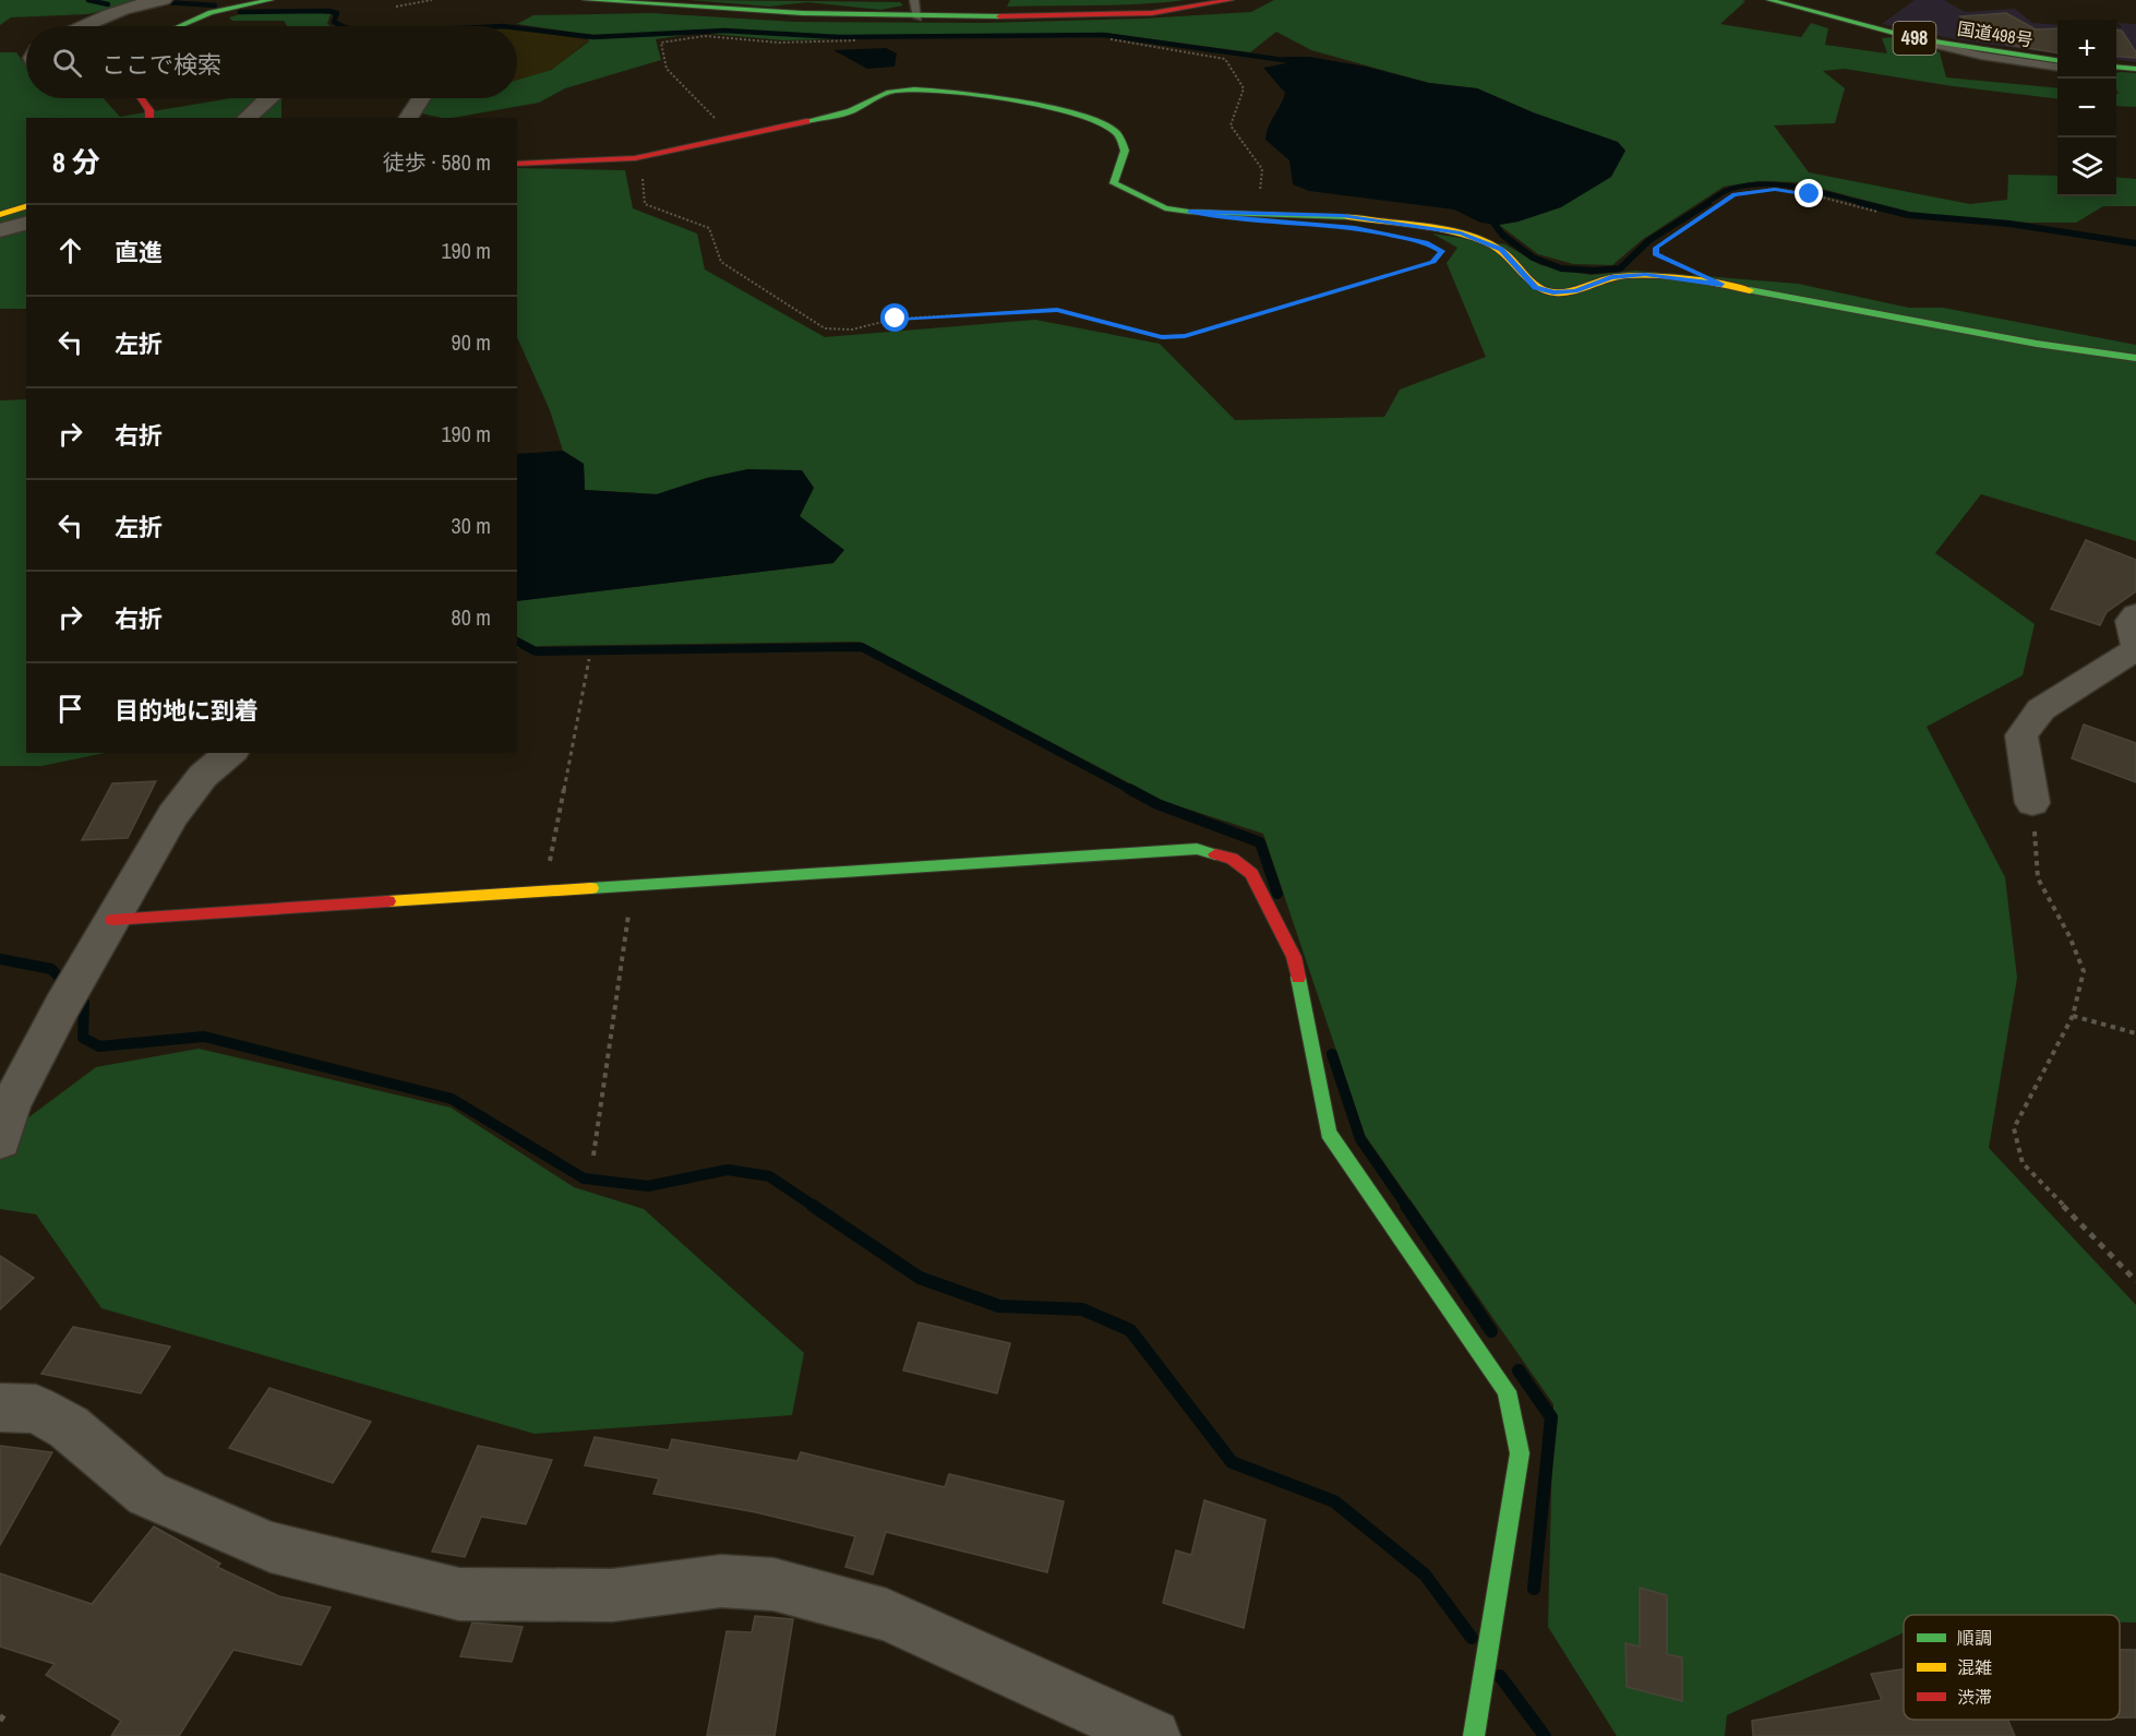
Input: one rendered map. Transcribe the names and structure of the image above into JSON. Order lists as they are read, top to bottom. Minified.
{"streets":{"main road":["国道498号","498"]},"legend":["順調","混雑","渋滞"],"page":{"map_buttons":["+","−"],"search":"ここで検索","heading":["8 分","徒歩 · 580 m"],"list":[["直進","190 m"],["左折","90 m"],["右折","190 m"],["左折","30 m"],["右折","80 m"],"目的地に到着"]}}
